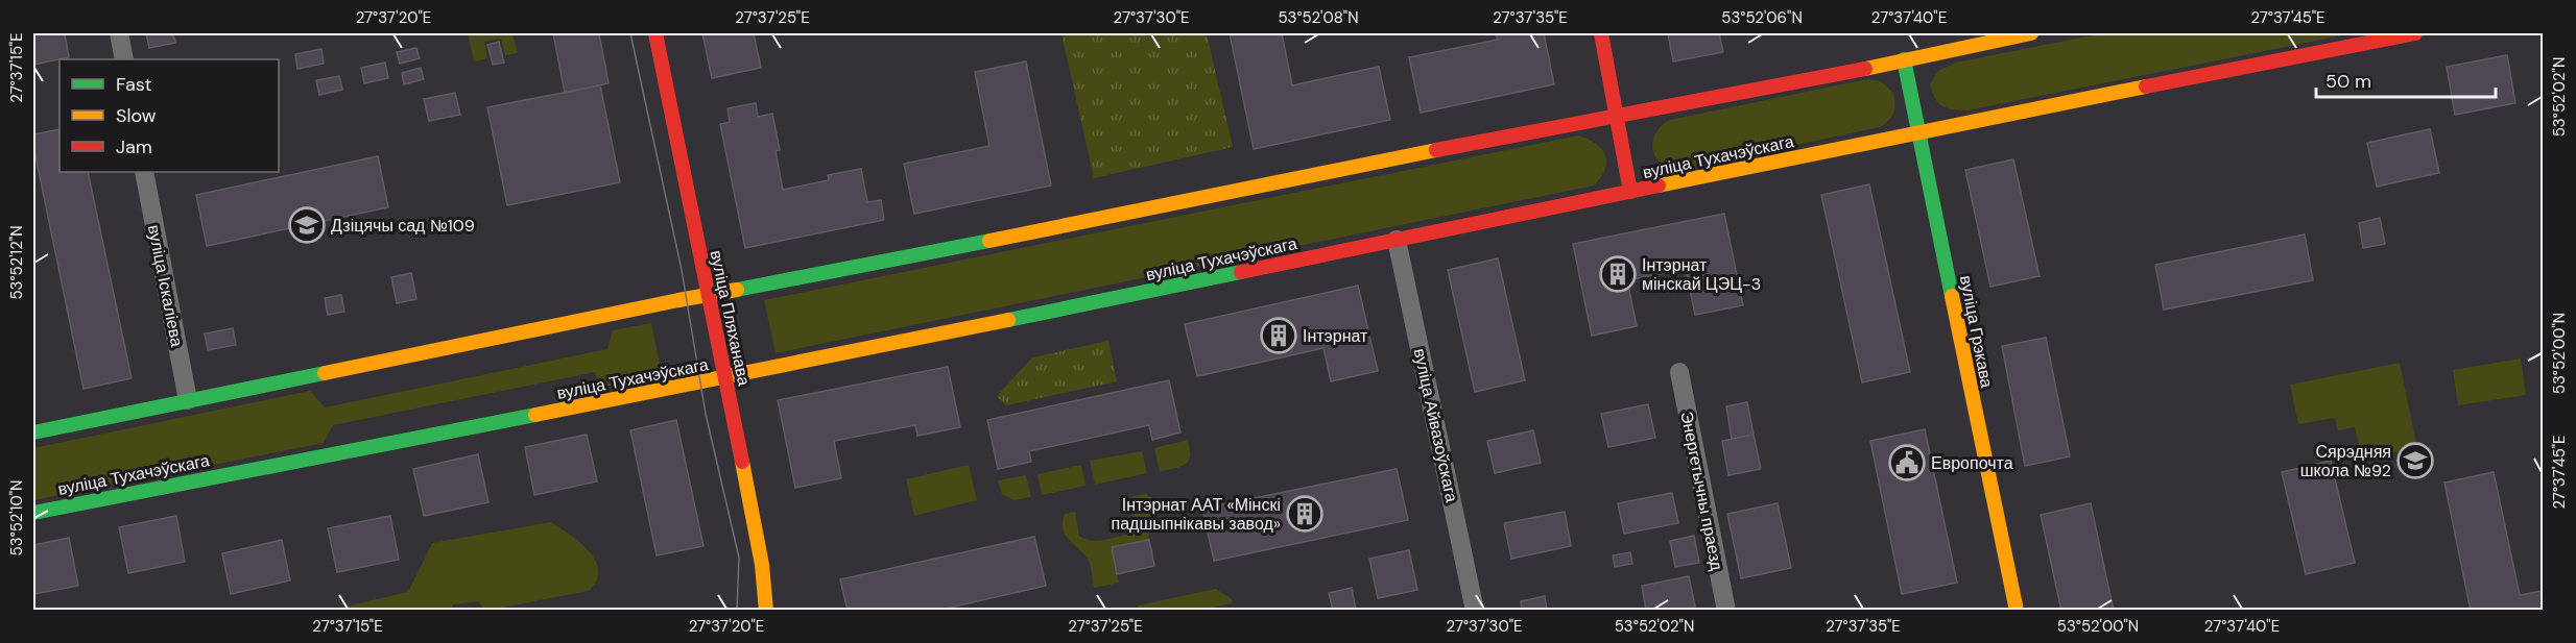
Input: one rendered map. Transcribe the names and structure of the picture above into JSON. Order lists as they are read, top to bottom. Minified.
{"streets":{"main road":["вуліца Тухачэўскага","вуліца Пляханава","вуліца Грэкава"],"street":["вуліца Іскаліева","вуліца Айвазоўскага","Энергетычны праезд"]},"crossings":[["вуліца Тухачэўскага","вуліца Пляханава"],["вуліца Тухачэўскага","вуліца Грэкава"],["вуліца Тухачэўскага","вуліца Айвазоўскага"]],"places":{"school or university":["Дзіцячы сад №109","Сярэдняя школа №92"],"building":["Інтэрнат мінскай ЦЭЦ-3","Інтэрнат","Інтэрнат ААТ «Мінскі падшыпнікавы завод»"],"public building":["Европочта"]},"legend":["Fast","Slow","Jam"],"scale_bar":"50 m","coordinates":["27°37'20\"E","27°37'25\"E","27°37'30\"E","53°52'08\"N","27°37'35\"E","53°52'06\"N","27°37'40\"E","27°37'45\"E","27°37'15\"E","53°52'02\"N","53°52'12\"N","53°52'00\"N","53°52'10\"N"]}
